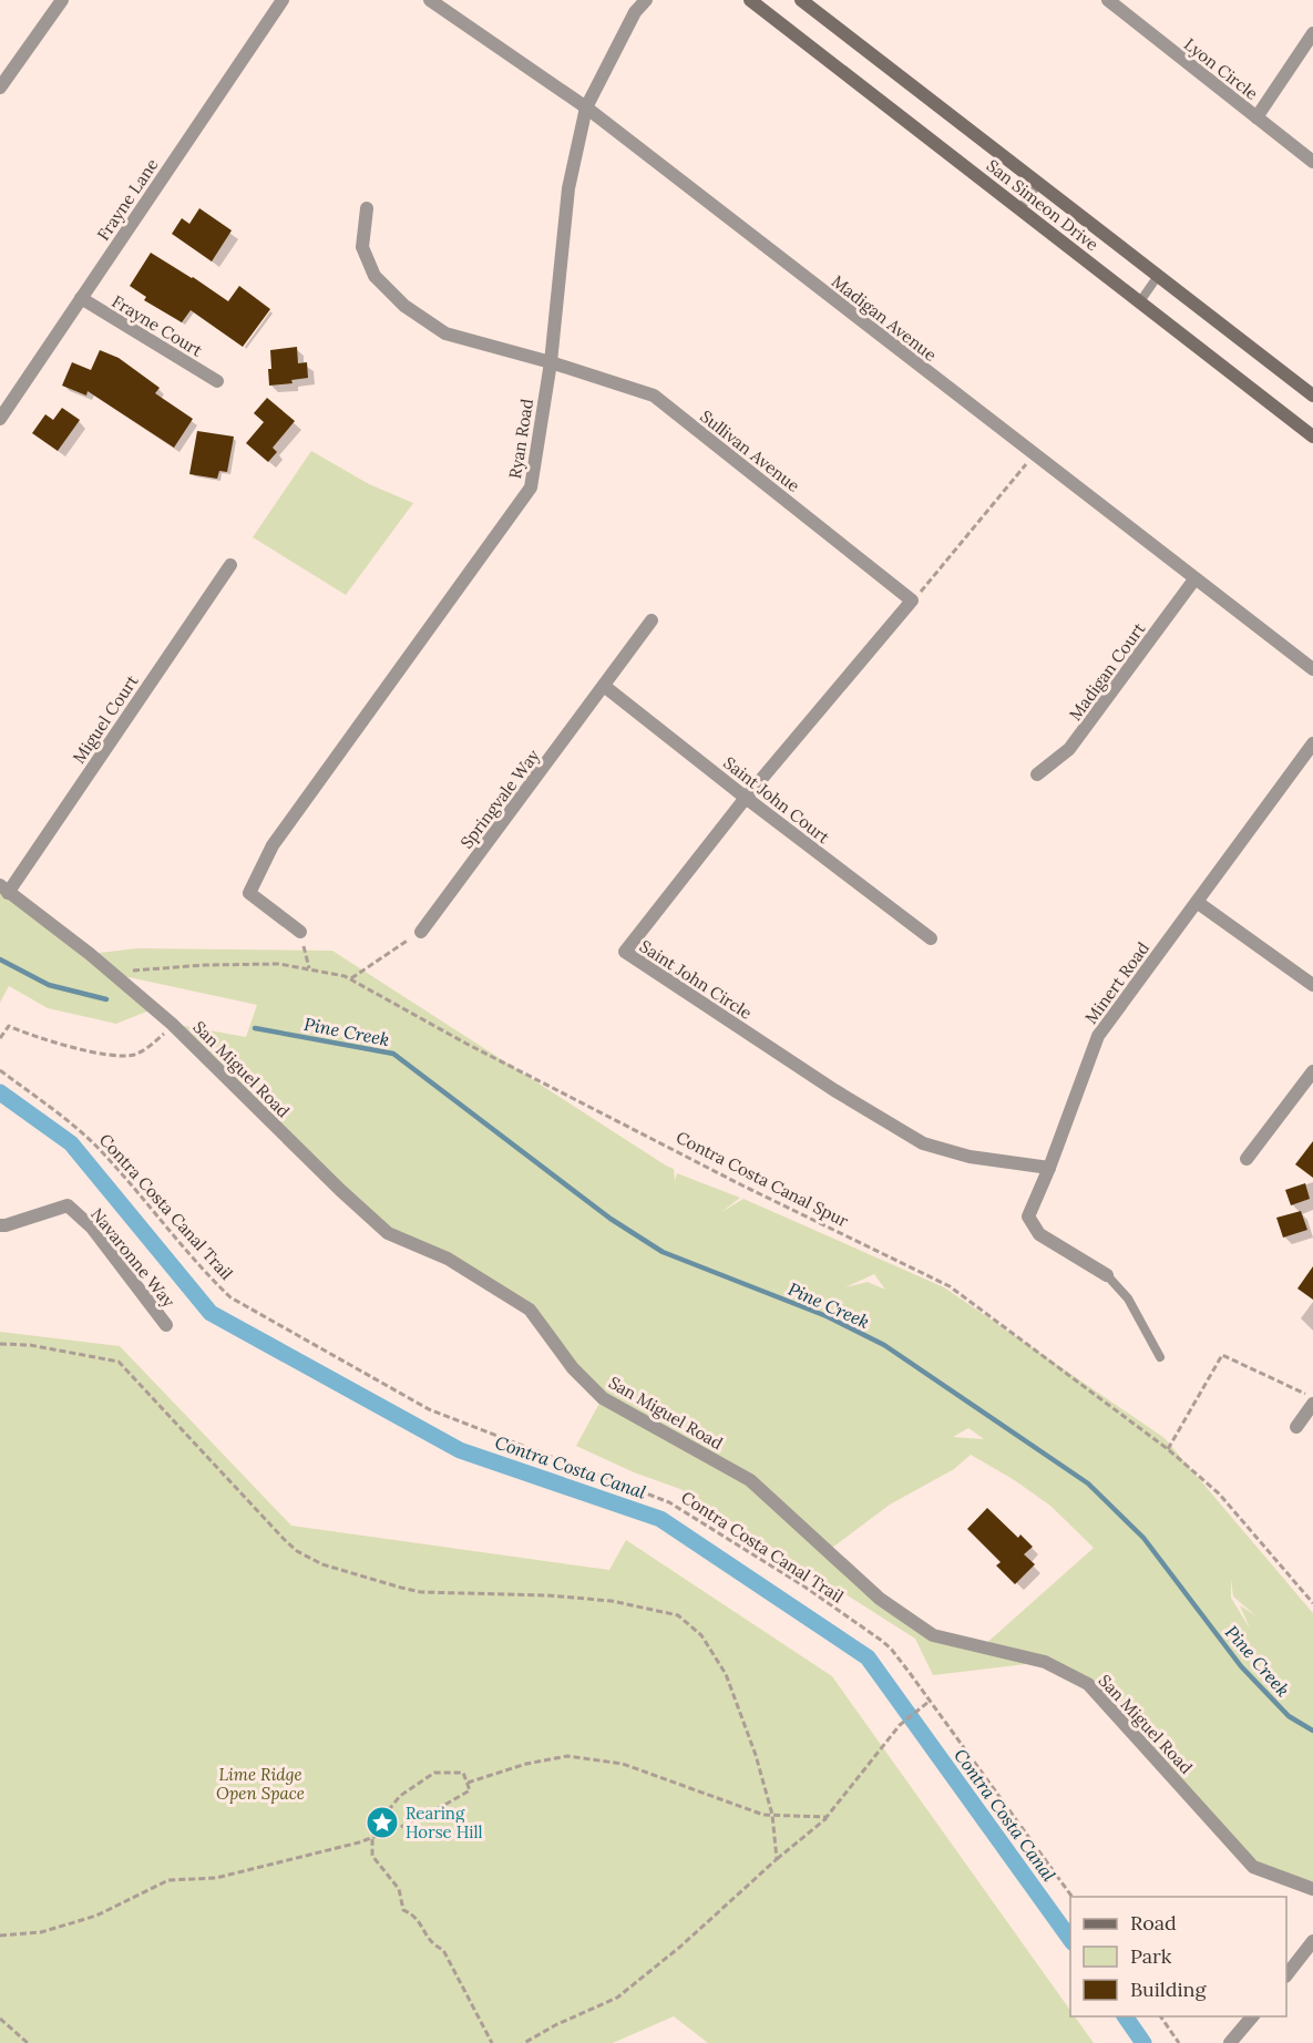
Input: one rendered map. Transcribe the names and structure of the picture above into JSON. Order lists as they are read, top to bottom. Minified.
{"streets":{"street":["Lyon Circle","Frayne Lane","San Simeon Drive","Madigan Avenue","Frayne Court","Ryan Road","Sullivan Avenue","Madigan Court","Miguel Court","Springvale Way","Saint John Court","Saint John Circle","Minert Road","San Miguel Road","Navaronne Way"],"path":["Contra Costa Canal Spur","Contra Costa Canal Trail"]},"crossings":[["Frayne Lane","Frayne Court"],["Madigan Avenue","Ryan Road"],["Madigan Avenue","Madigan Court"],["Ryan Road","Sullivan Avenue"],["Sullivan Avenue","Saint John Circle"],["Miguel Court","San Miguel Road"],["Springvale Way","Saint John Court"],["Saint John Court","Saint John Circle"],["Saint John Circle","Minert Road"],["San Miguel Road","Contra Costa Canal Spur"]],"water":["Pine Creek","Contra Costa Canal"],"parks":["Lime Ridge Open Space"],"places":{"place":["Rearing Horse Hill"]},"legend":["Road","Park","Building"]}
